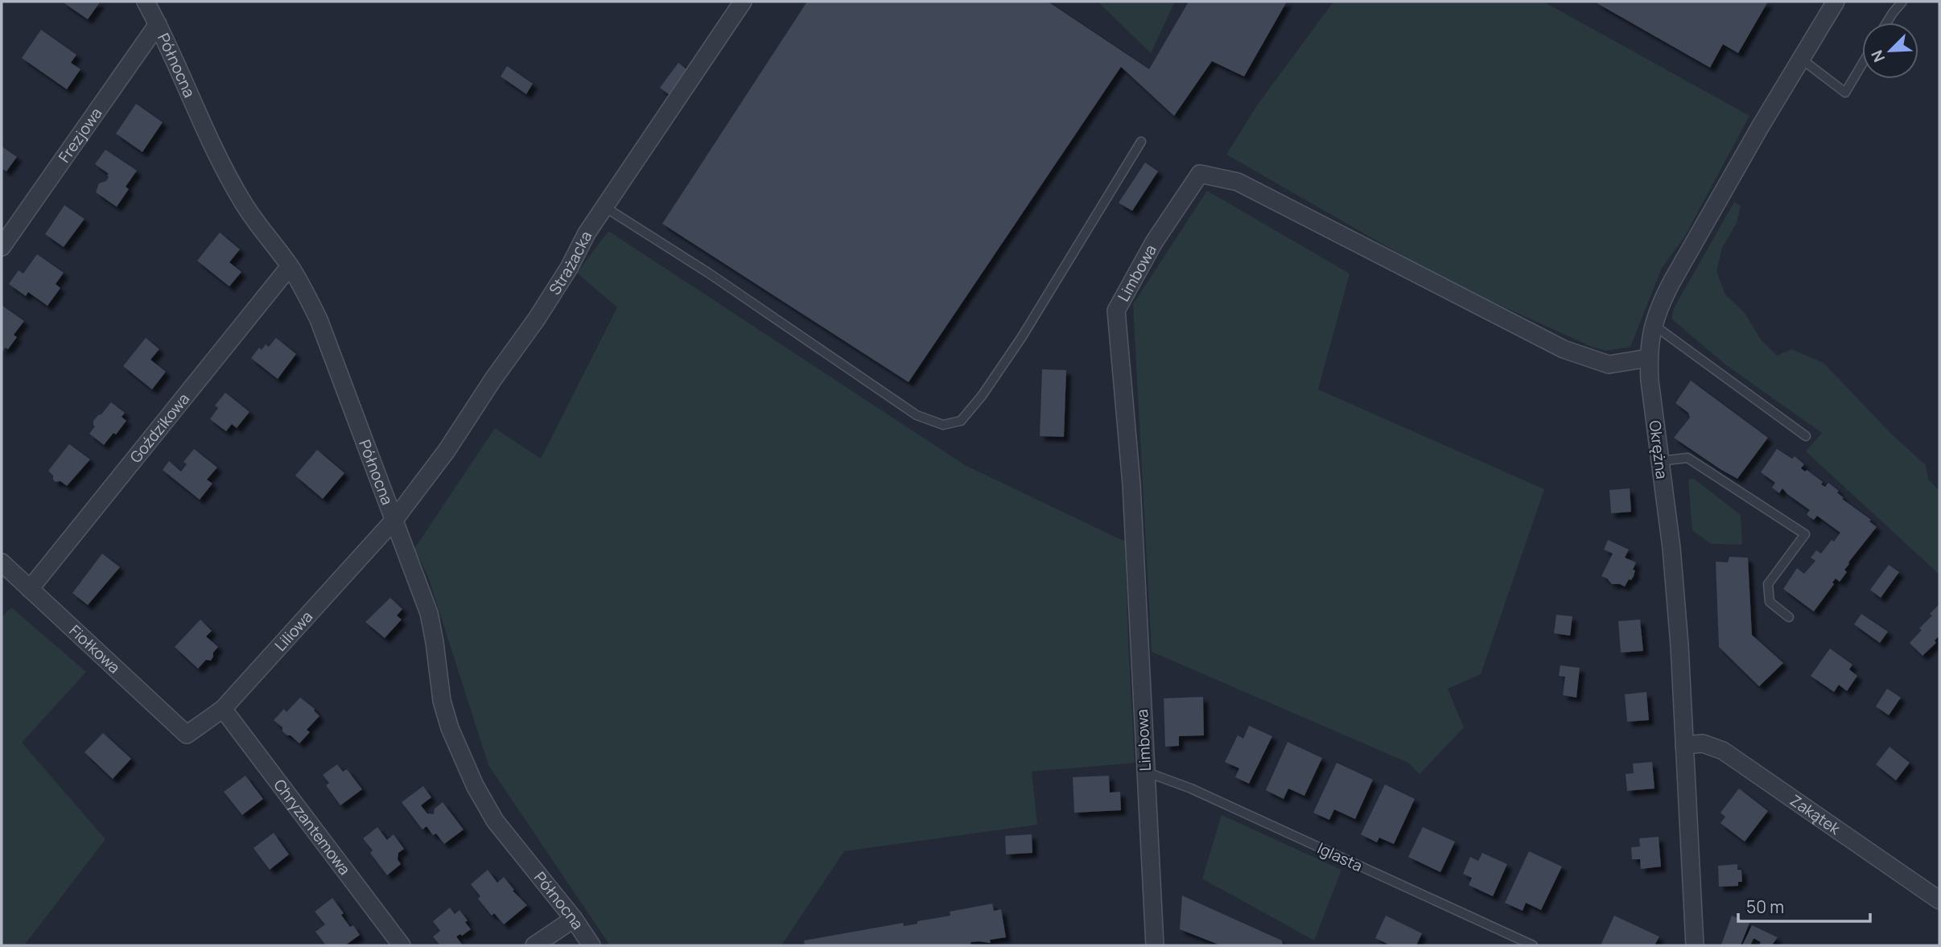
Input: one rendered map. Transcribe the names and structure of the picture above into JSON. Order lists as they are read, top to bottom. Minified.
{"streets":{"street":["Północna","Frezjowa","Strażacka","Limbowa","Goździkowa","Okrężna","Liliowa","Fiołkowa","Zakątek","Chryzantemowa"],"lane":["Iglasta"]},"crossings":[["Północna","Frezjowa"],["Północna","Strażacka"],["Północna","Goździkowa"],["Północna","Liliowa"],["Strażacka","Liliowa"],["Limbowa","Okrężna"],["Limbowa","Iglasta"],["Goździkowa","Fiołkowa"],["Okrężna","Zakątek"],["Liliowa","Fiołkowa"],["Liliowa","Chryzantemowa"]],"scale_bar":"50 m","north":"bottom left"}
